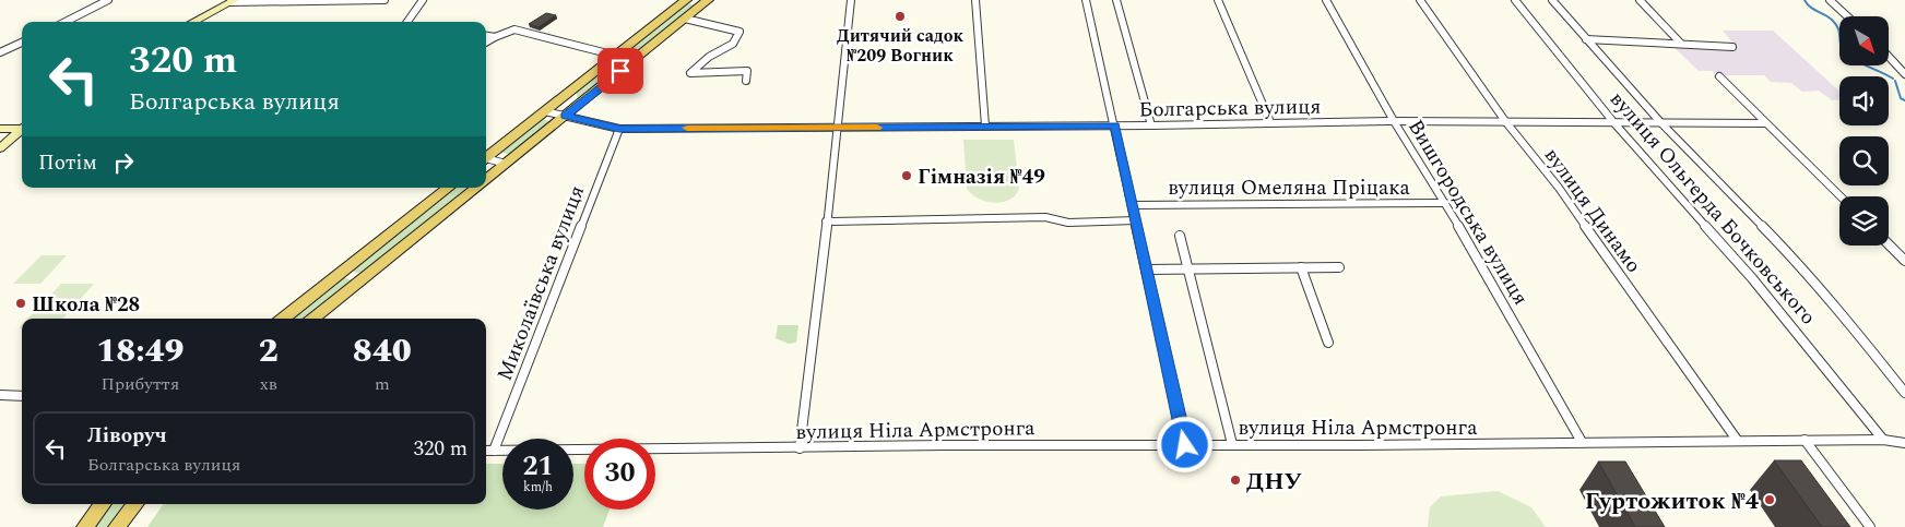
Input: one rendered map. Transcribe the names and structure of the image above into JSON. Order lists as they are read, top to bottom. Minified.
{"streets":{"street":["Болгарська вулиця","вулиця Омеляна Пріцака","вулиця Ольгерда Бочковського","вулиця Динамо","Вишгородська вулиця","Миколаївська вулиця","вулиця Ніла Армстронга"]},"crossings":[["Болгарська вулиця","вулиця Ольгерда Бочковського"],["Болгарська вулиця","вулиця Динамо"],["Болгарська вулиця","Вишгородська вулиця"],["Болгарська вулиця","Миколаївська вулиця"],["вулиця Омеляна Пріцака","Вишгородська вулиця"],["вулиця Ольгерда Бочковського","вулиця Ніла Армстронга"],["вулиця Динамо","вулиця Ніла Армстронга"],["Вишгородська вулиця","вулиця Ніла Армстронга"],["Миколаївська вулиця","вулиця Ніла Армстронга"]],"places":["Дитячий садок №209 Вогник","Гімназія №49","Школа №28","ДНУ","Гуртожиток №4"],"north":"bottom right","page":{"turn":["320 m","Болгарська вулиця"],"then":"Потім","eta":["18:49","Прибуття","2","хв","840","m"],"list":[{"name":"Ліворуч","note":"Болгарська вулиця","value":"320 m"}],"speed":"21 km/h","limit":"30"}}
